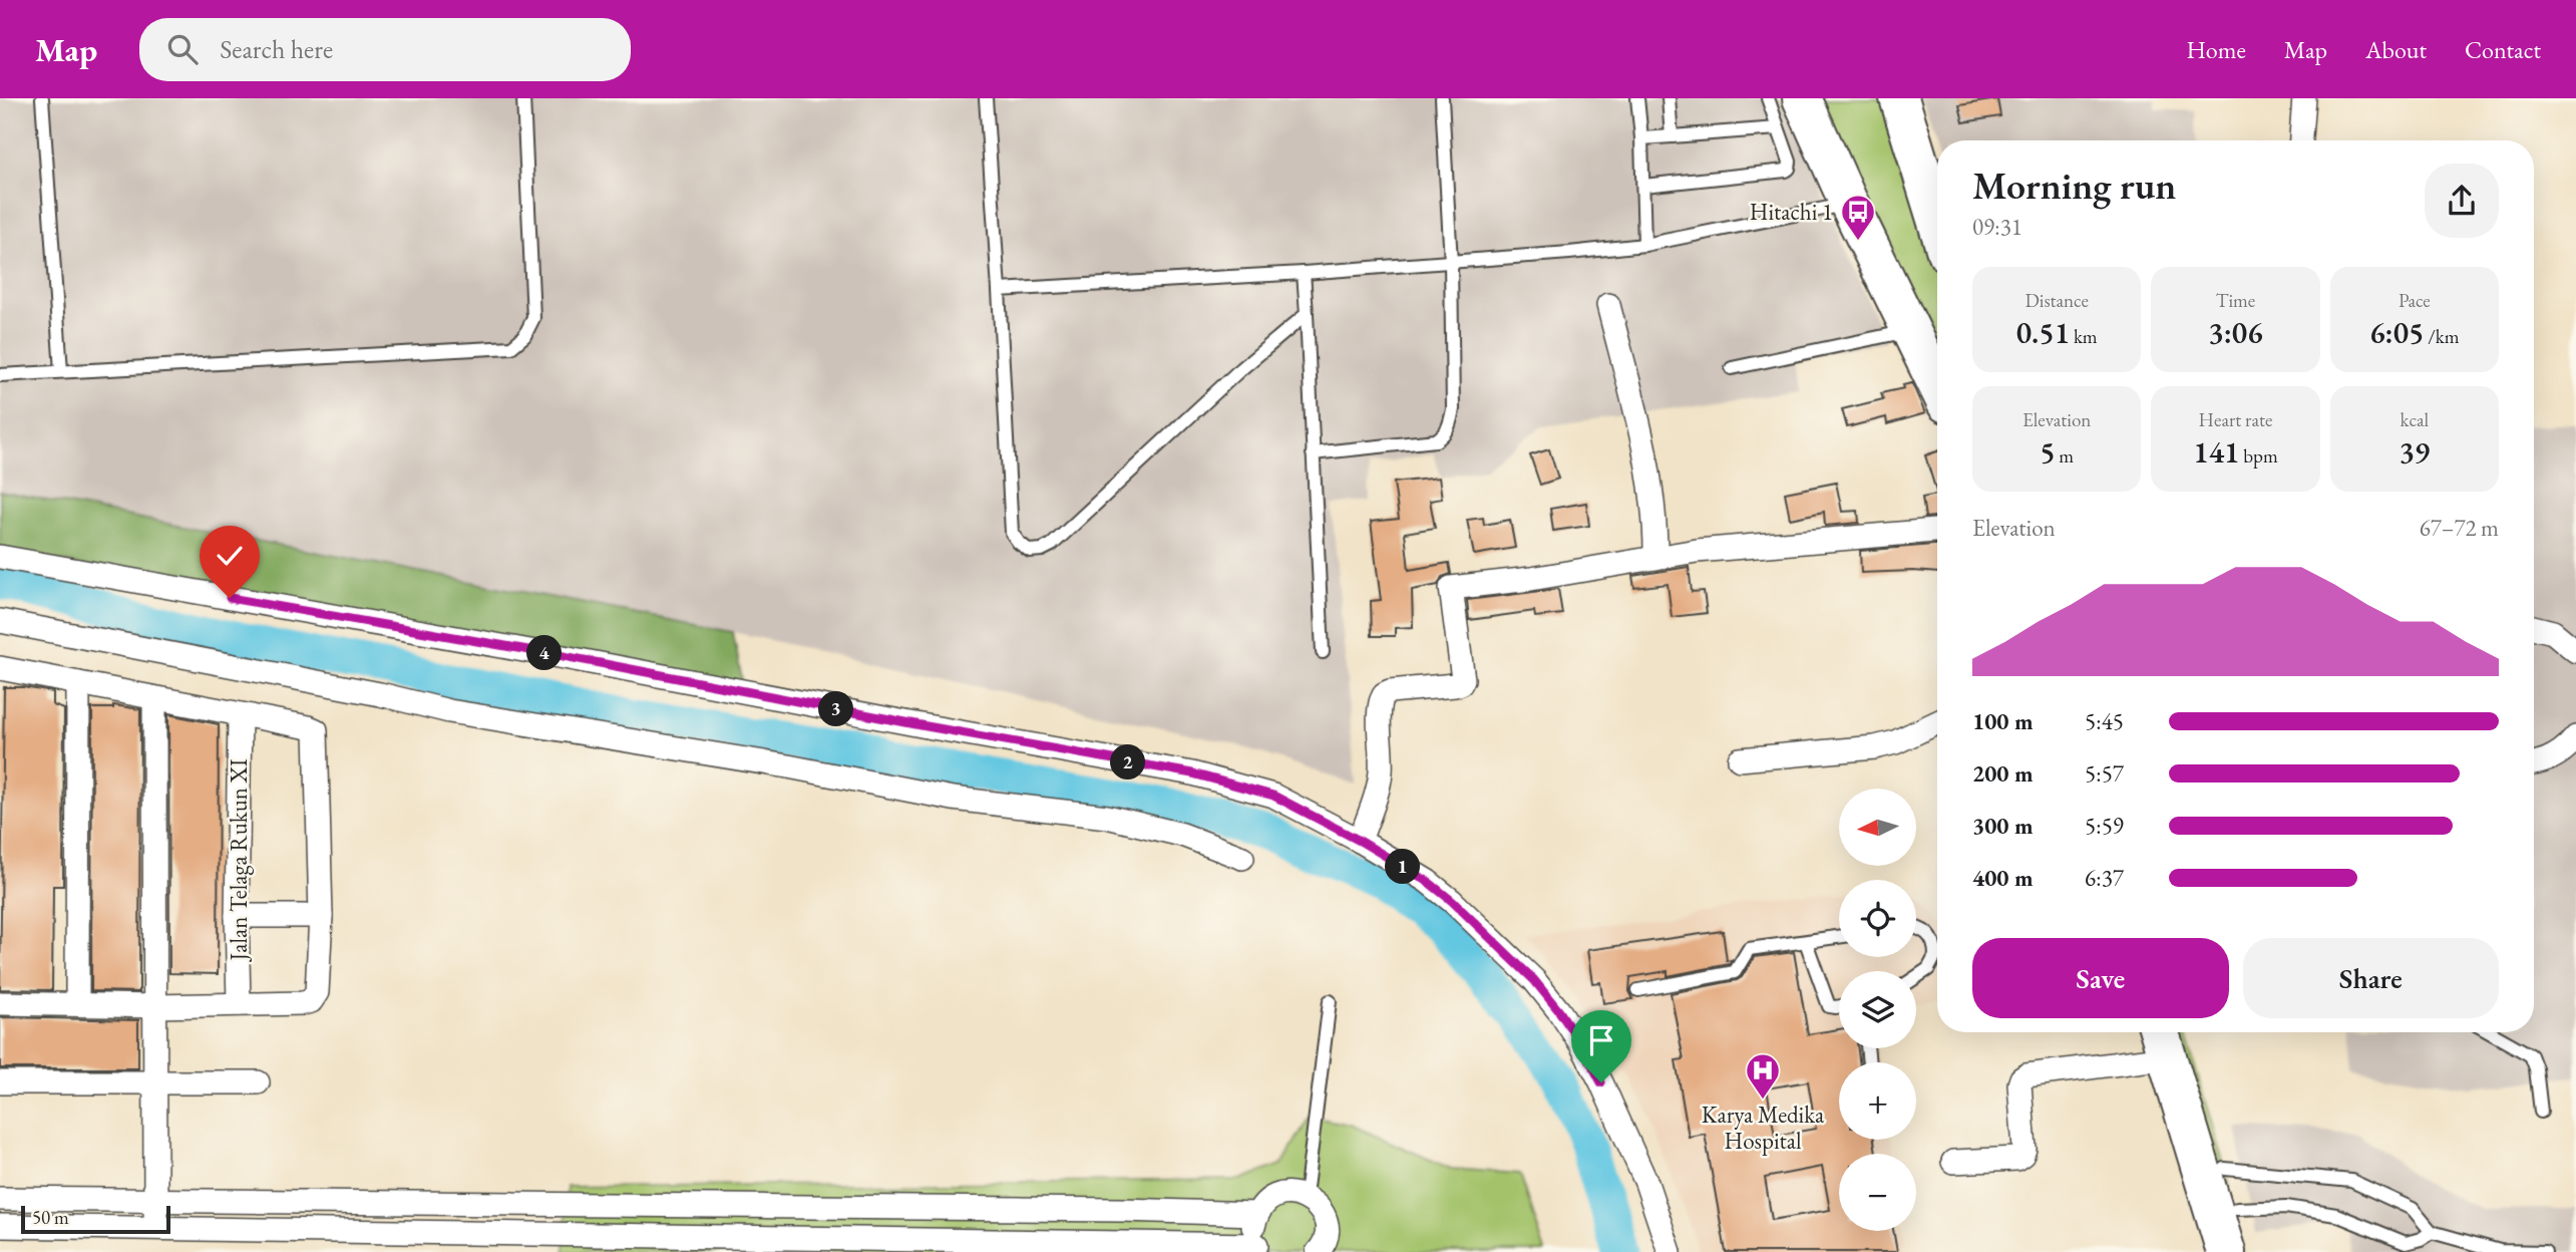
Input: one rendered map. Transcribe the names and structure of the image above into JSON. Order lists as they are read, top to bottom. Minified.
{"streets":{"street":["Jalan Telaga Rukun XI"]},"places":{"bus stop":["Hitachi 1"],"hospital":["Karya Medika Hospital"]},"scale_bar":"50 m","north":"left","page":{"header":"Map","search":"Search here","nav":["Home","Map","About","Contact"],"heading":["Morning run","09:31"],"stats":[["Distance","0.51 km"],["Time","3:06"],["Pace","6:05 /km"],["Elevation","5 m"],["Heart rate","141 bpm"],["kcal","39"]],"chart":["Elevation","67–72 m"],"pins":["4","3","2","1"],"list":[{"name":"100 m","note":"5:45"},{"name":"200 m","note":"5:57"},{"name":"300 m","note":"5:59"},{"name":"400 m","note":"6:37"}],"map_buttons":["+","−"],"buttons":["Save","Share"],"scale":"50 m"}}
